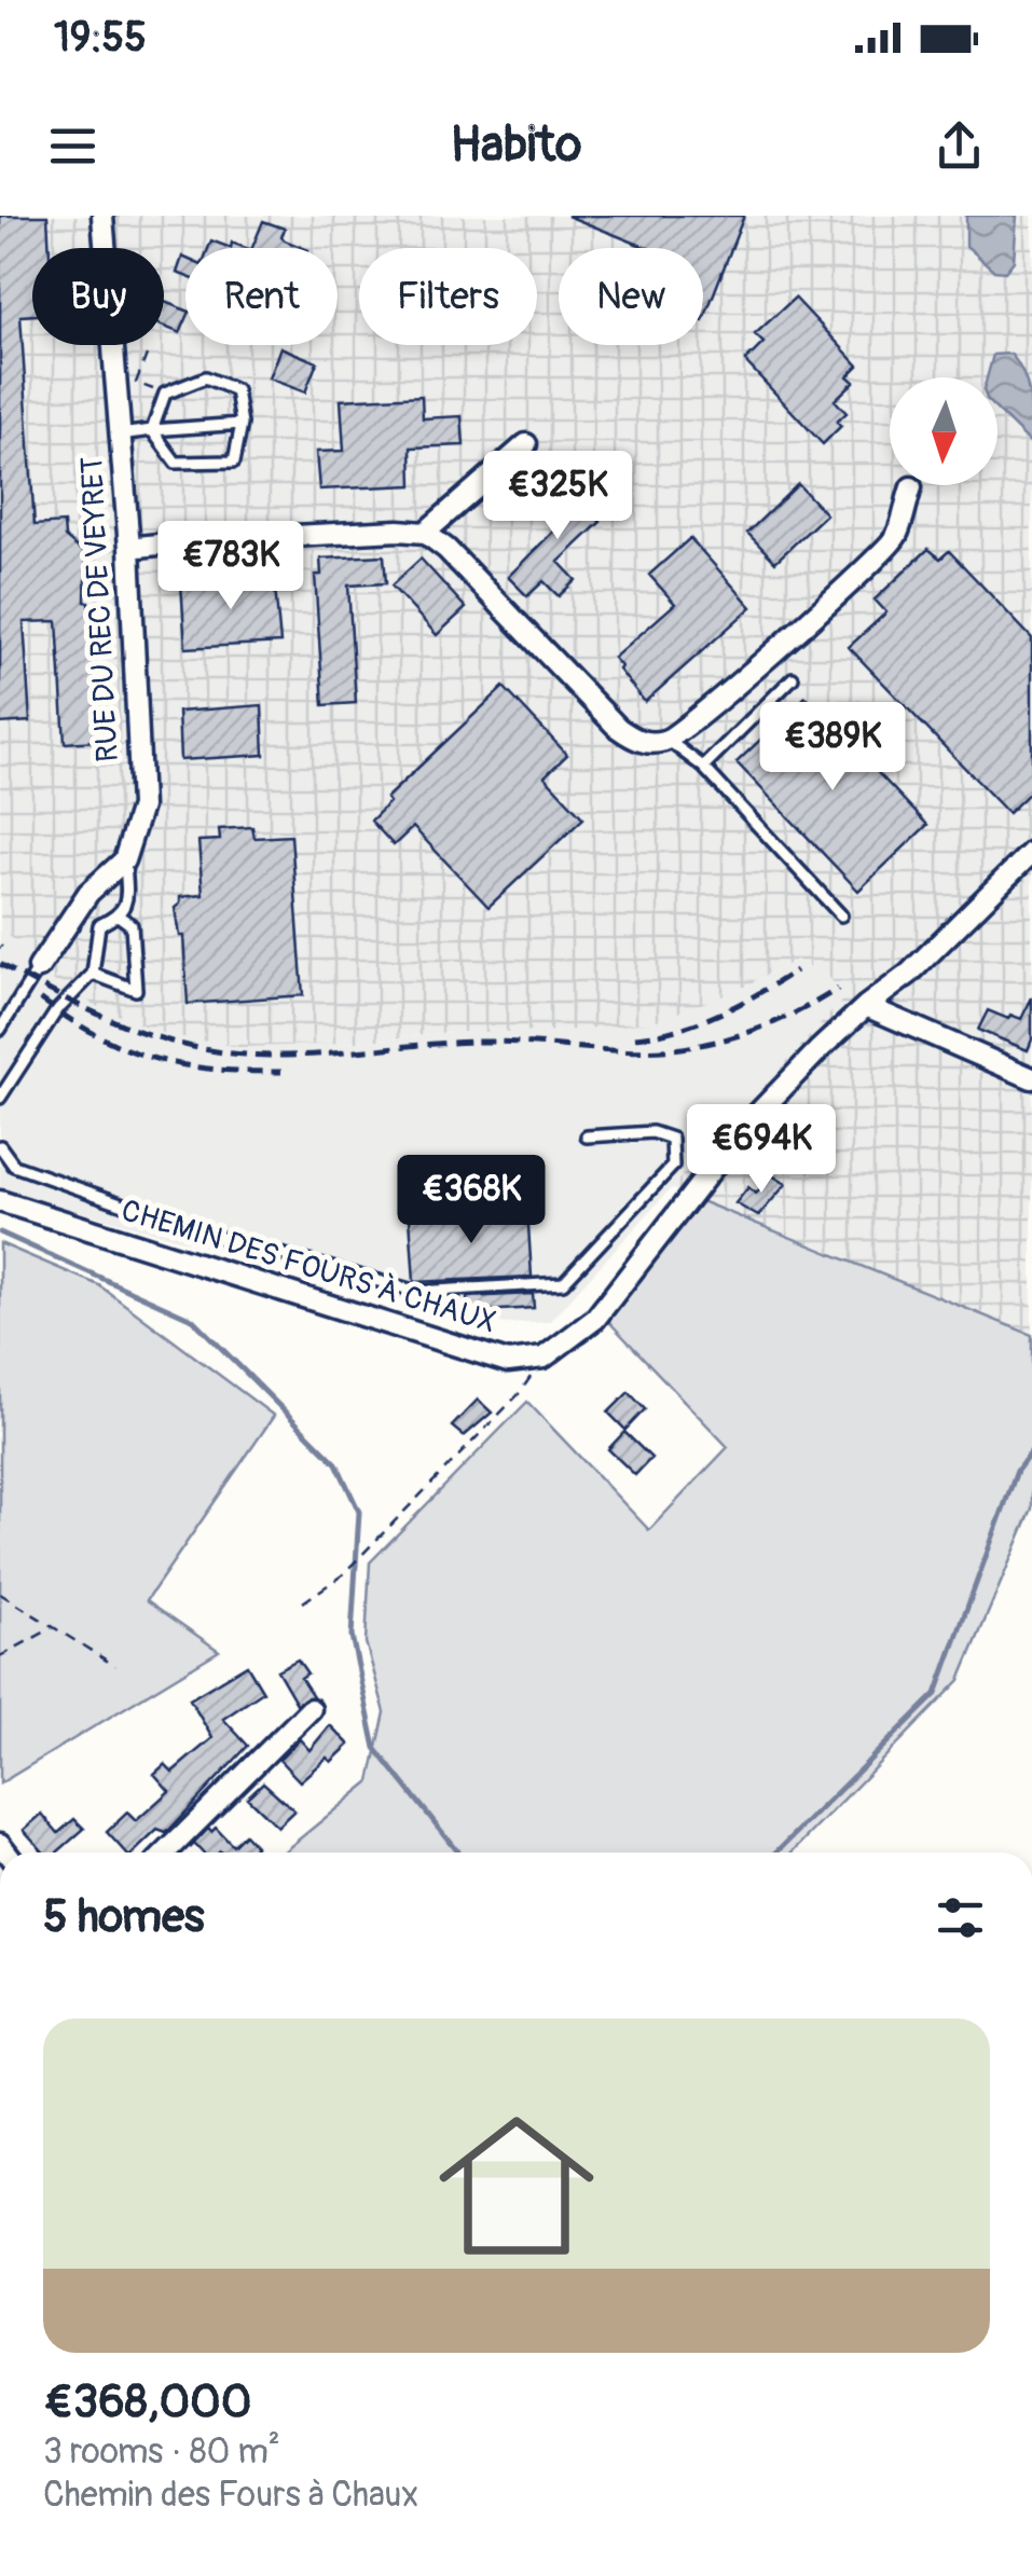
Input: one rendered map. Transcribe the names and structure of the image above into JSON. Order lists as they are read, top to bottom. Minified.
{"streets":{"street":["RUE DU REC DE VEYRET","CHEMIN DES FOURS À CHAUX"]},"north":"bottom","page":{"status":"19:55","header":"Habito","chip":["Buy","Rent","Filters","New"],"price":["€325K","€783K","€389K","€694K","€368K"],"heading":"5 homes","list":[{"name":"€368,000","note":"3 rooms · 80 m² · Chemin des Fours à Chaux"}]}}
